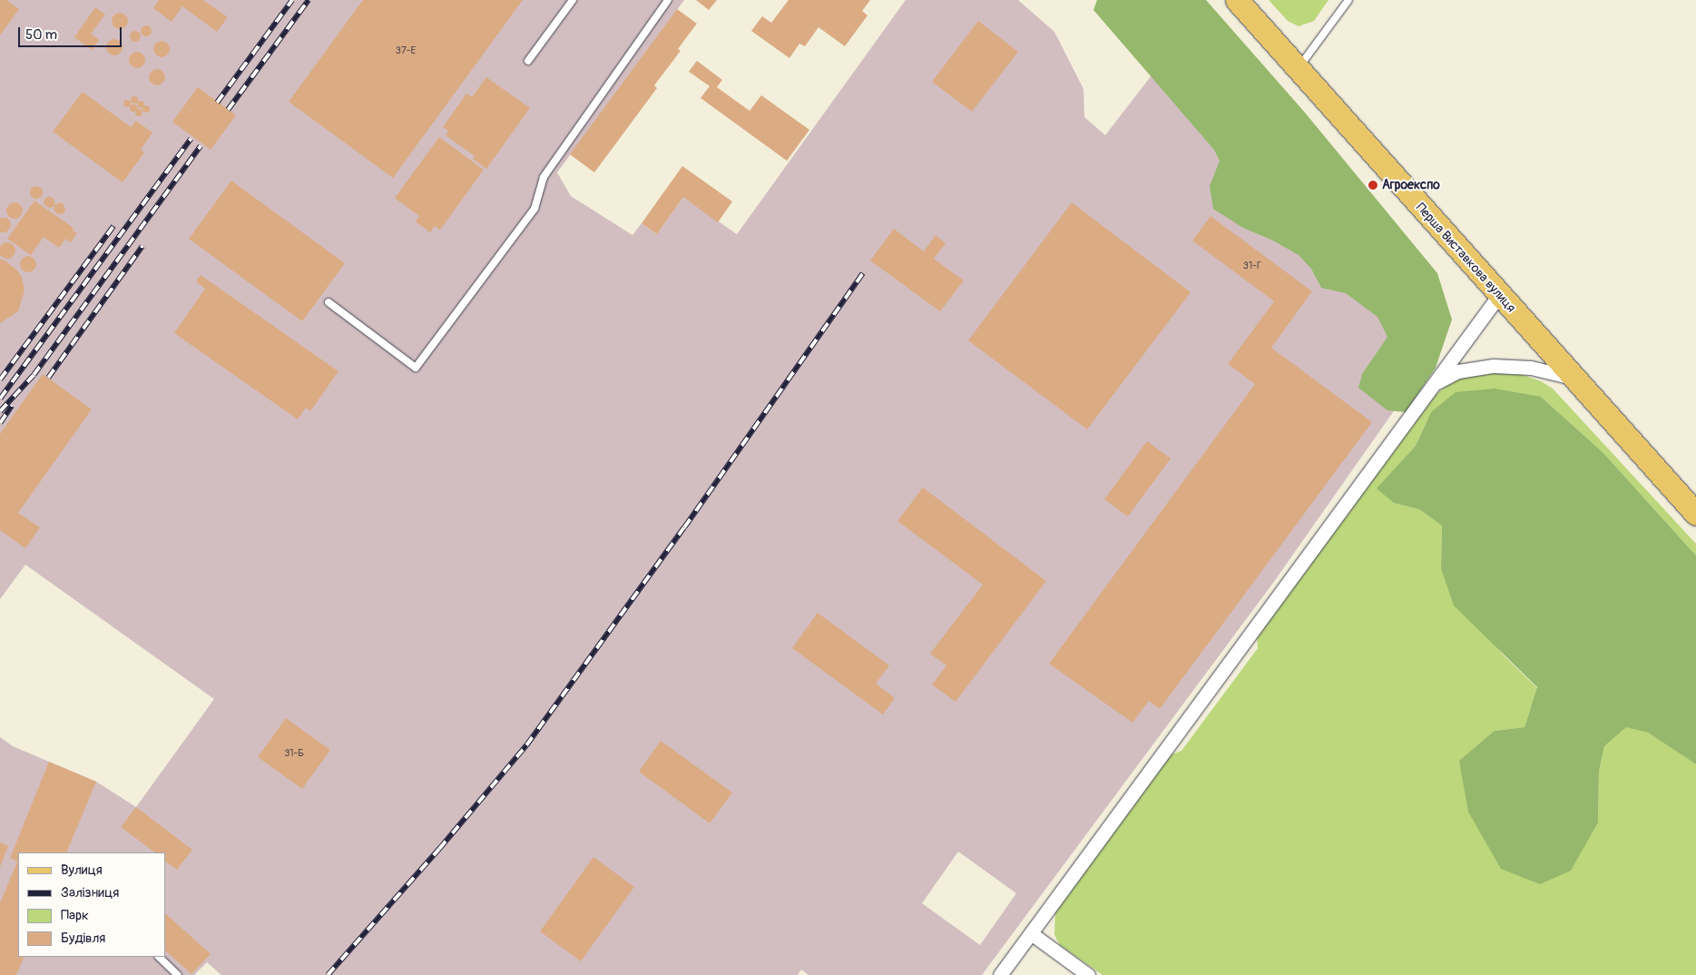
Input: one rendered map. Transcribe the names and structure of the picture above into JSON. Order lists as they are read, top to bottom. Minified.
{"streets":{"main road":["Перша Виставкова вулиця"]},"places":["Агроекспо"],"house_numbers":["37-Е","31-Г","31-Б"],"legend":["Вулиця","Залізниця","Парк","Будівля"],"scale_bar":"50 m"}
